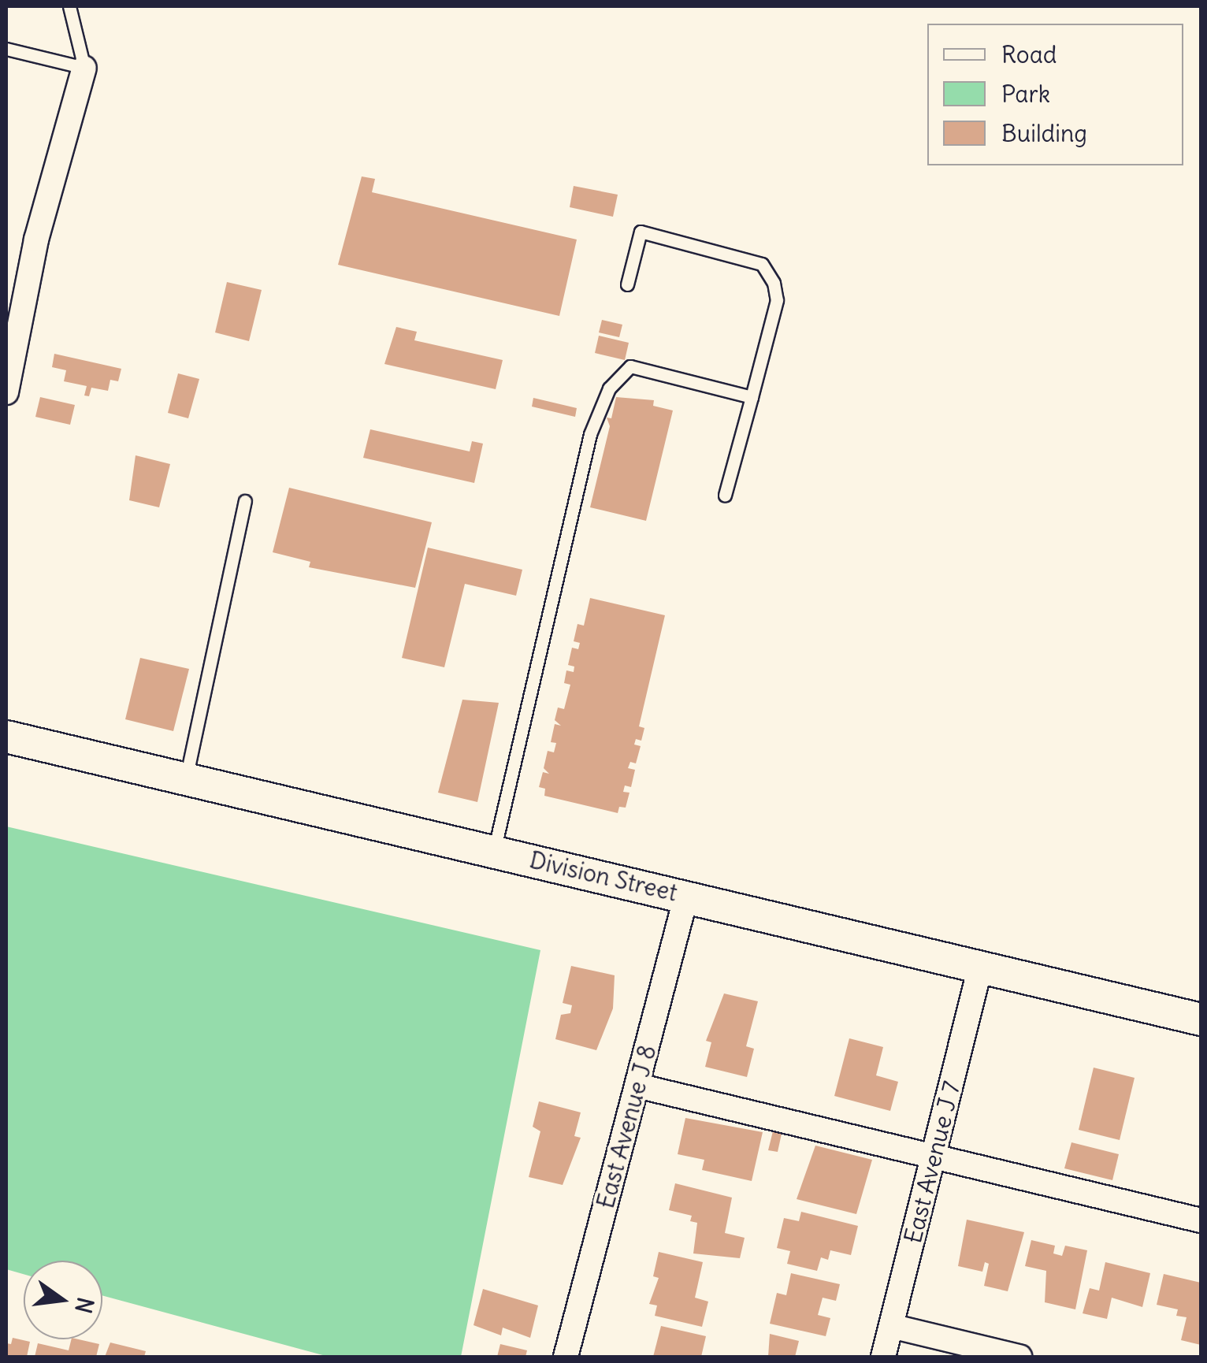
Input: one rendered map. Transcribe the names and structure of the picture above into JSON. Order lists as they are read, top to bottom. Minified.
{"streets":{"main road":["Division Street"],"street":["East Avenue J 8","East Avenue J 7"]},"crossings":[["Division Street","East Avenue J 8"],["Division Street","East Avenue J 7"]],"legend":["Road","Park","Building"],"north":"right"}
